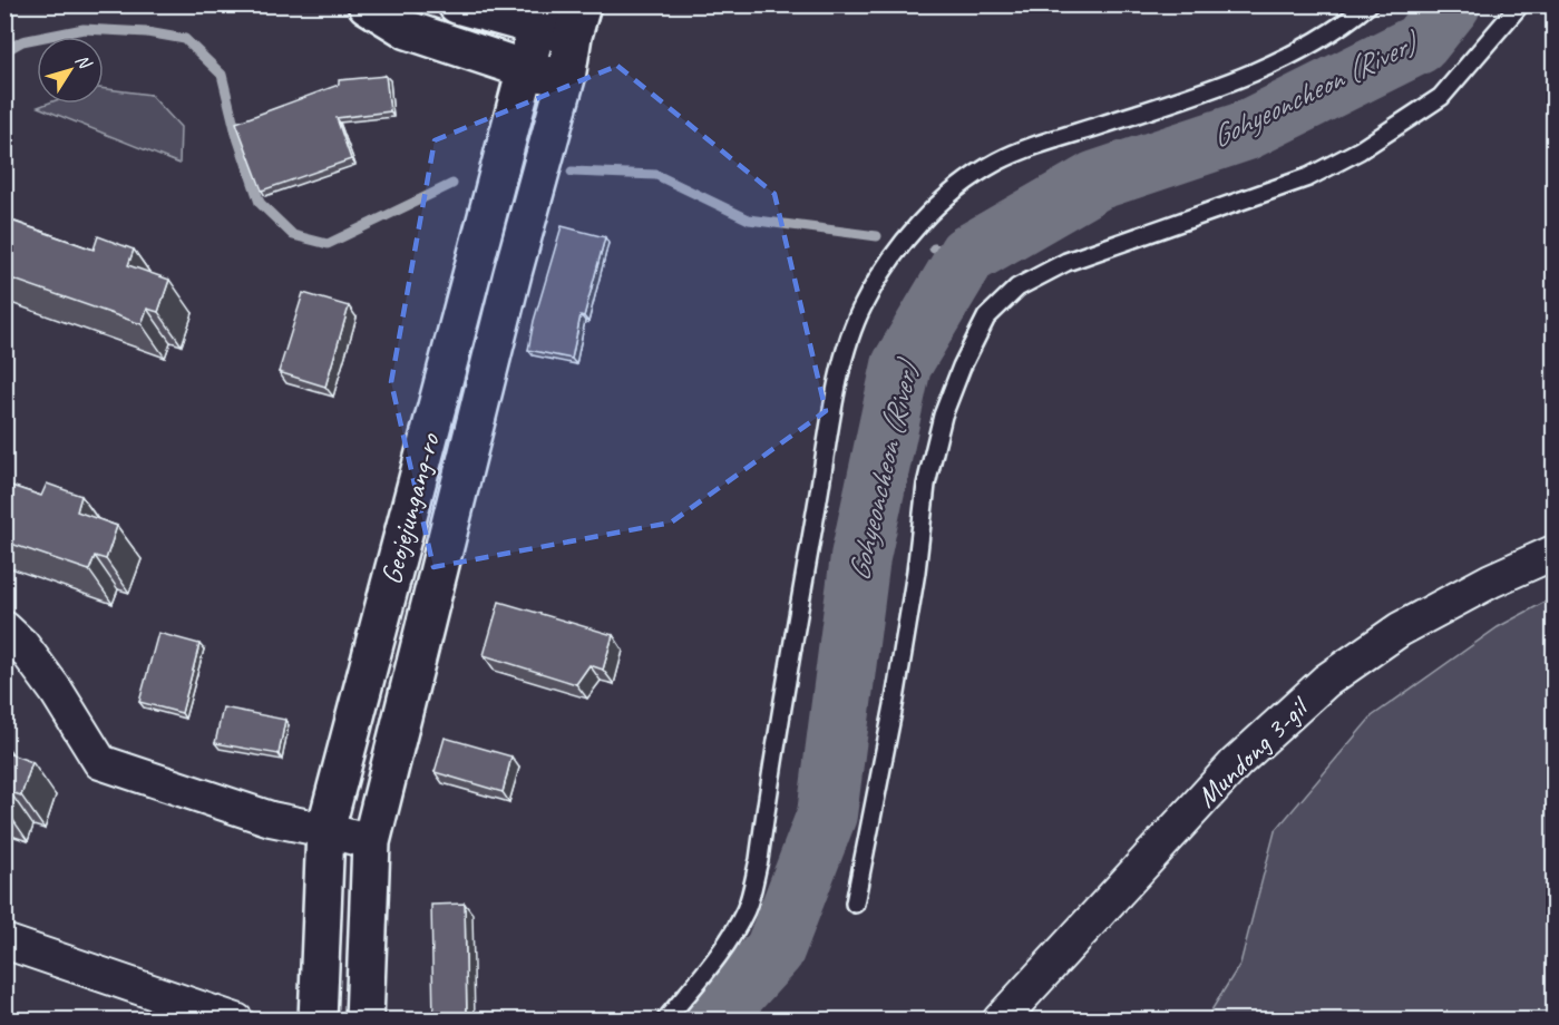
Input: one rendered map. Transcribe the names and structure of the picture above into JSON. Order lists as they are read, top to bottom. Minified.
{"streets":{"main road":["Geojejungang-ro"],"street":["Mundong 3-gil"]},"water":["Gohyeoncheon (River)"],"north":"top right"}
